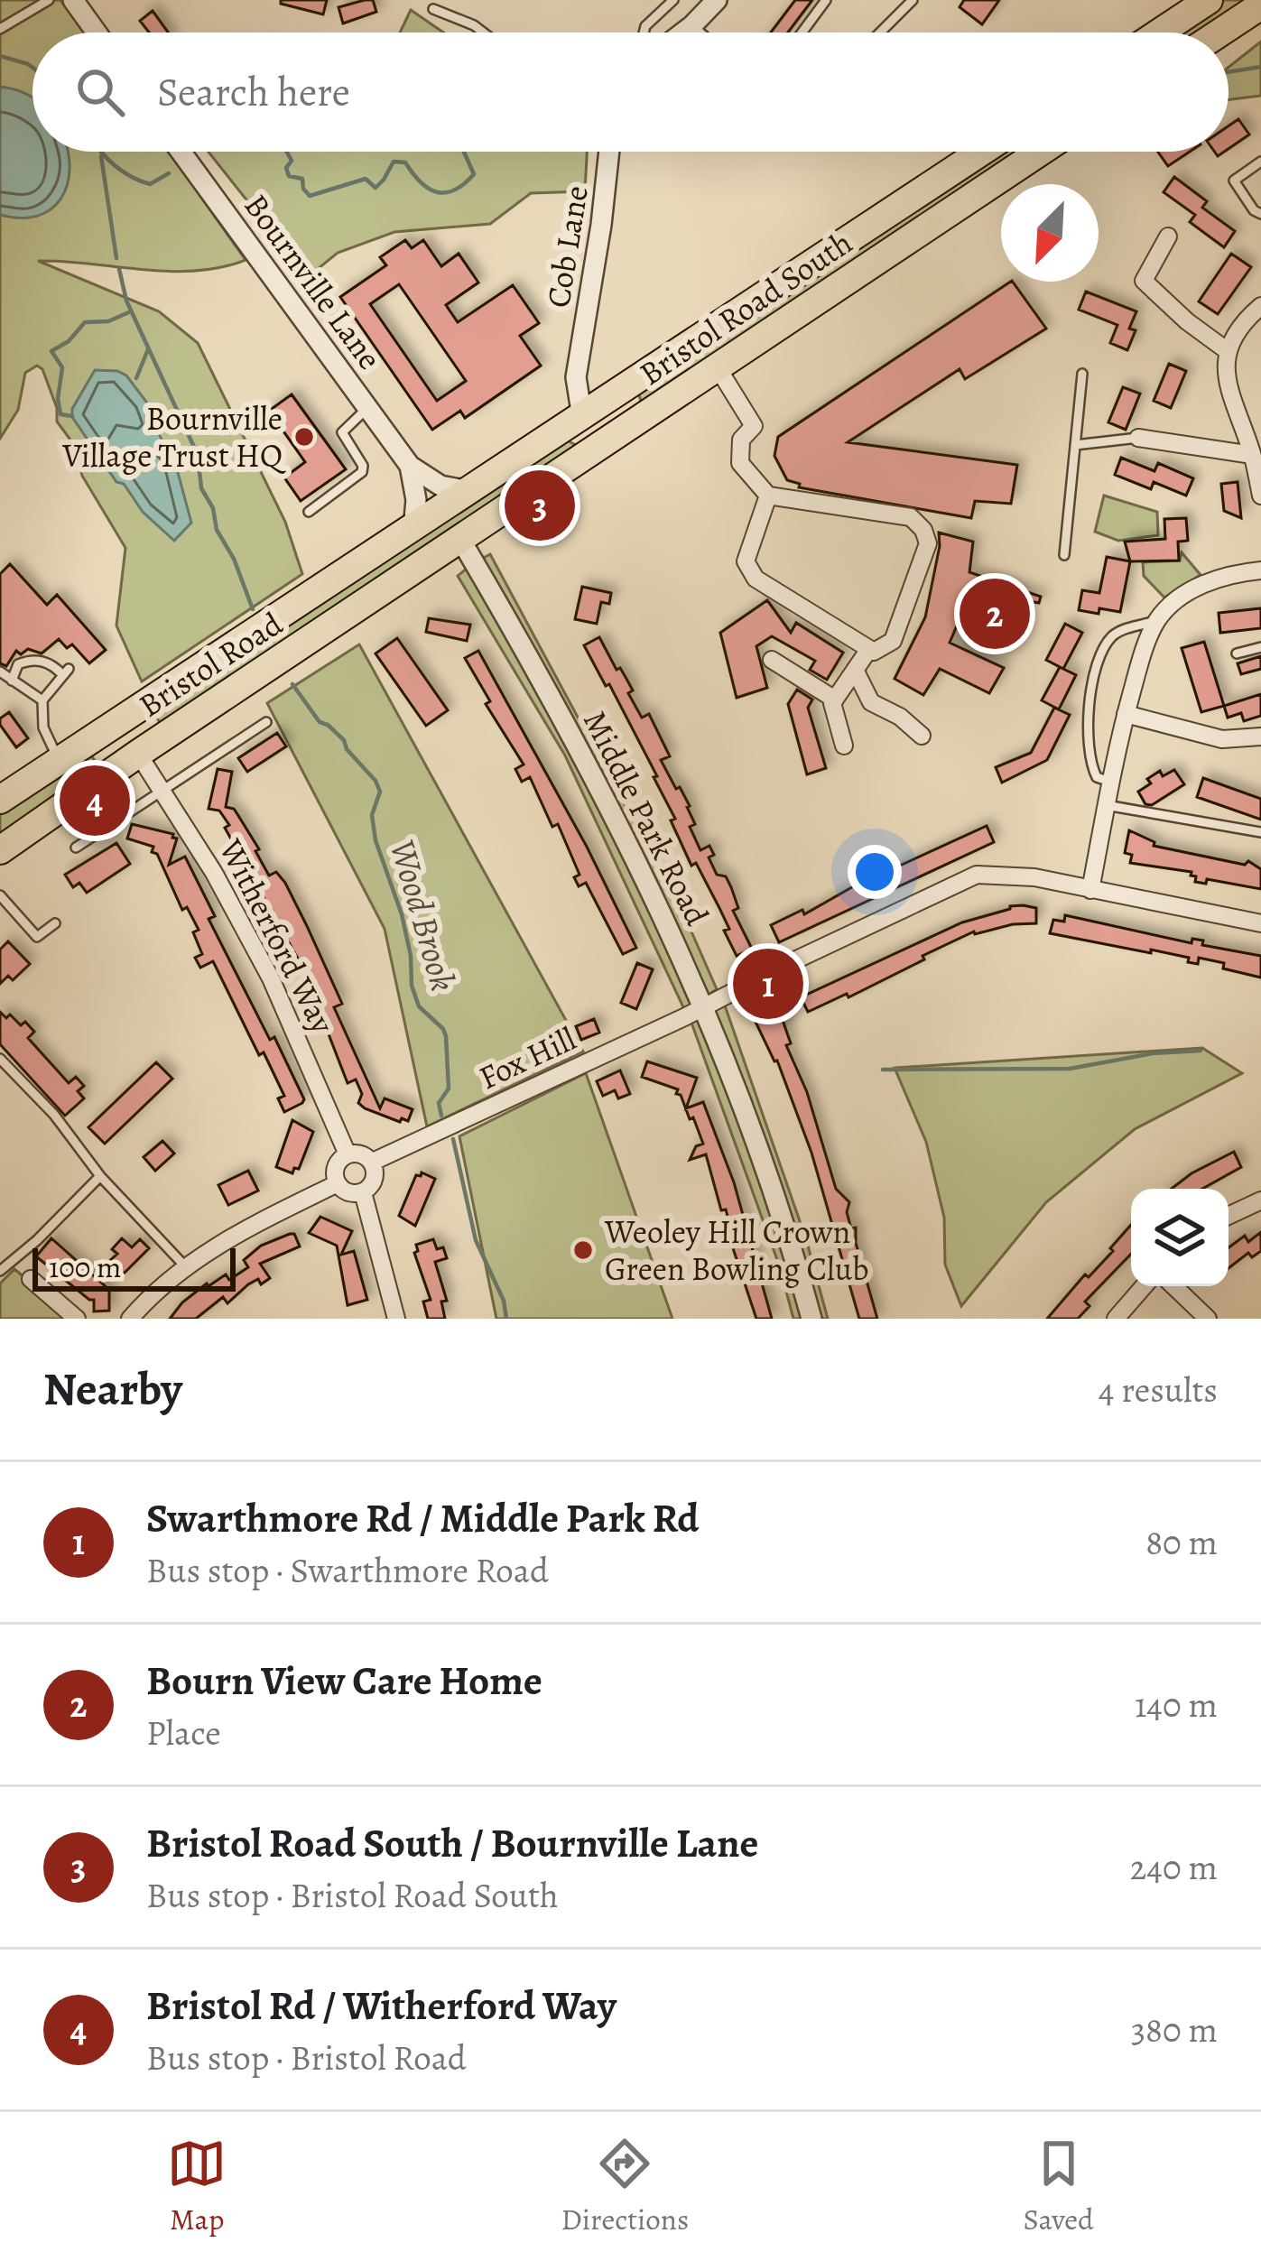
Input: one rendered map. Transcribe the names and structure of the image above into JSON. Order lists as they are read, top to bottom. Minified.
{"streets":{"highway":["Bristol Road South","Bristol Road"],"street":["Cob Lane","Bournville Lane","Middle Park Road","Witherford Way","Fox Hill"]},"crossings":[["Cob Lane","Bristol Road South"],["Bournville Lane","Bristol Road South"],["Bristol Road South","Bristol Road"],["Bristol Road South","Middle Park Road"],["Bristol Road","Middle Park Road"],["Bristol Road","Witherford Way"],["Middle Park Road","Fox Hill"],["Witherford Way","Fox Hill"]],"water":["Wood Brook"],"places":["Bournville Village Trust HQ","Weoley Hill Crown Green Bowling Club"],"scale_bar":"100 m","north":"bottom left","page":{"search":"Search here","pins":["3","2","4","1"],"scale":"100 m","heading":["Nearby","4 results"],"list":[{"mark":"1","name":"Swarthmore Rd / Middle Park Rd","note":"Bus stop · Swarthmore Road","value":"80 m"},{"mark":"2","name":"Bourn View Care Home","note":"Place","value":"140 m"},{"mark":"3","name":"Bristol Road South / Bournville Lane","note":"Bus stop · Bristol Road South","value":"240 m"},{"mark":"4","name":"Bristol Rd / Witherford Way","note":"Bus stop · Bristol Road","value":"380 m"}],"nav":["Map","Directions","Saved"]}}
